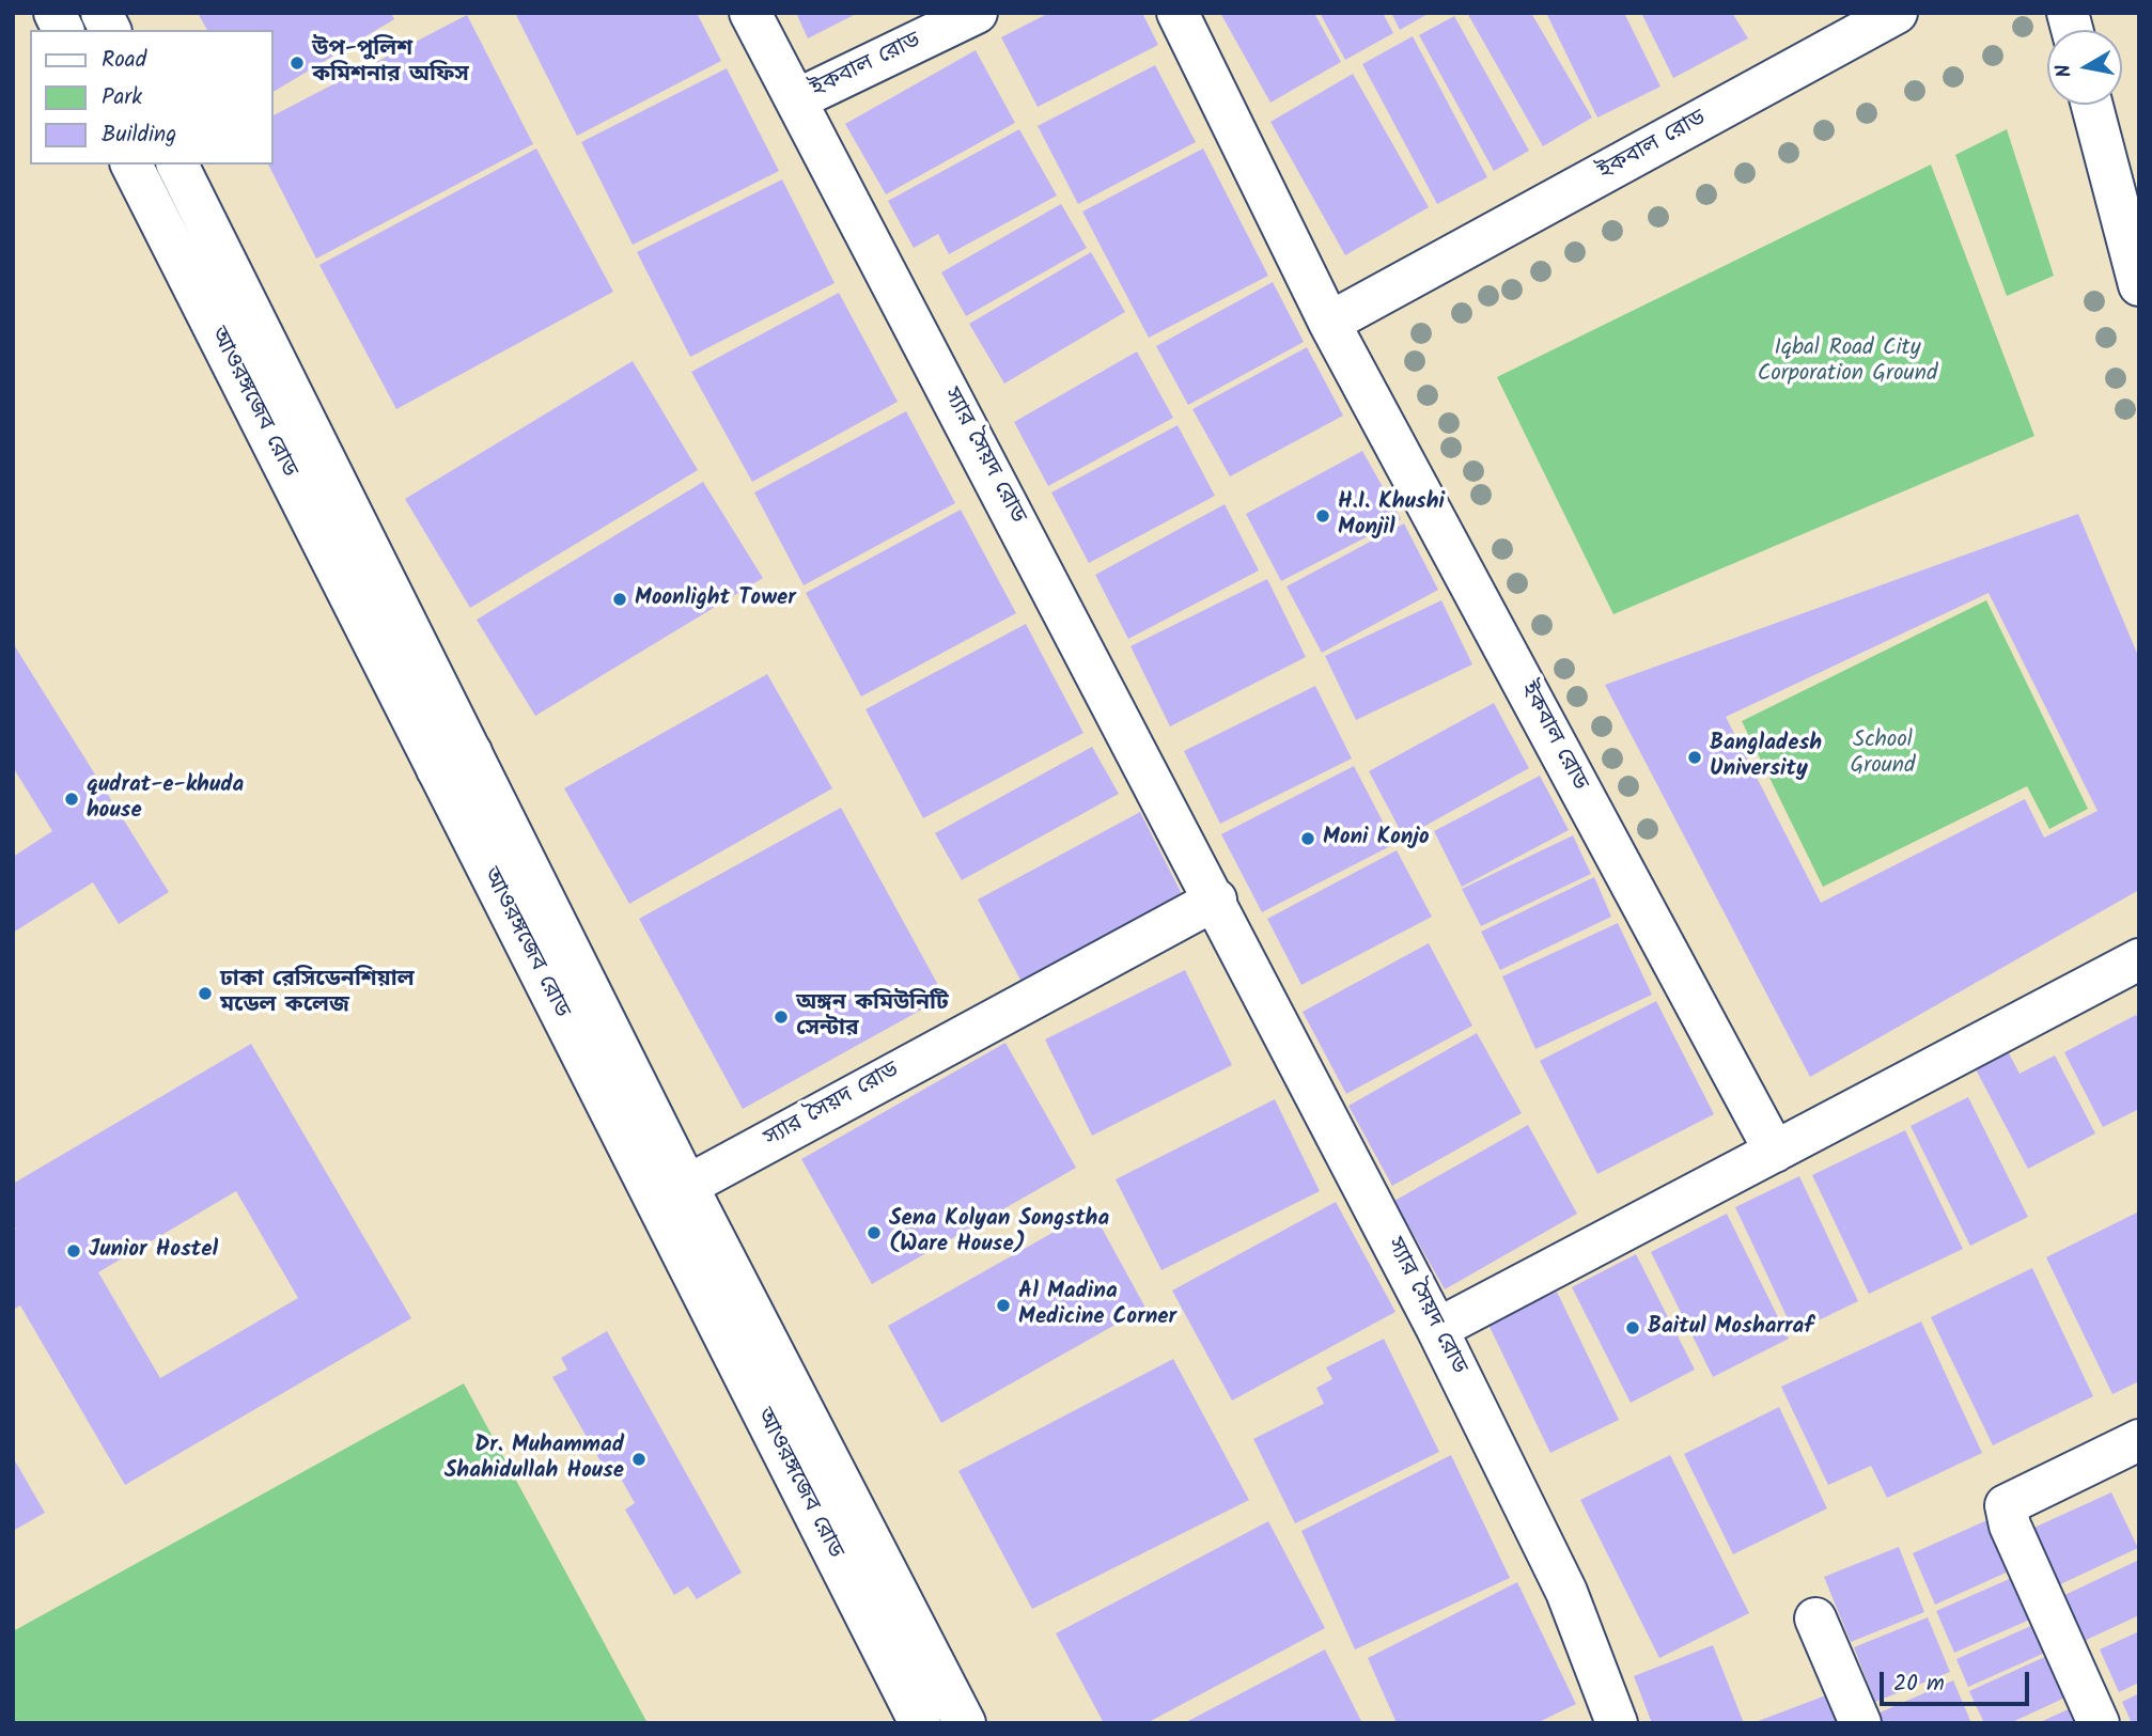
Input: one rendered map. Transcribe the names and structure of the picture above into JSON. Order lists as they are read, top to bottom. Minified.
{"streets":{"street":["ইকবাল রোড","আওরঙ্গজেব রোড","স্যার সৈয়দ রোড"]},"crossings":[["ইকবাল রোড","স্যার সৈয়দ রোড"],["আওরঙ্গজেব রোড","স্যার সৈয়দ রোড"]],"parks":["Iqbal Road City Corporation Ground","School Ground"],"places":["উপ-পুলিশ কমিশনার অফিস","H.I. Khushi Monjil","Moonlight Tower","Bangladesh University","qudrat-e-khuda house","Moni Konjo","ঢাকা রেসিডেনশিয়াল মডেল কলেজ","অঙ্গন কমিউনিটি সেন্টার","Sena Kolyan Songstha (Ware House)","Junior Hostel","Al Madina Medicine Corner","Baitul Mosharraf","Dr. Muhammad Shahidullah House"],"legend":["Road","Park","Building"],"scale_bar":"20 m","north":"left"}
